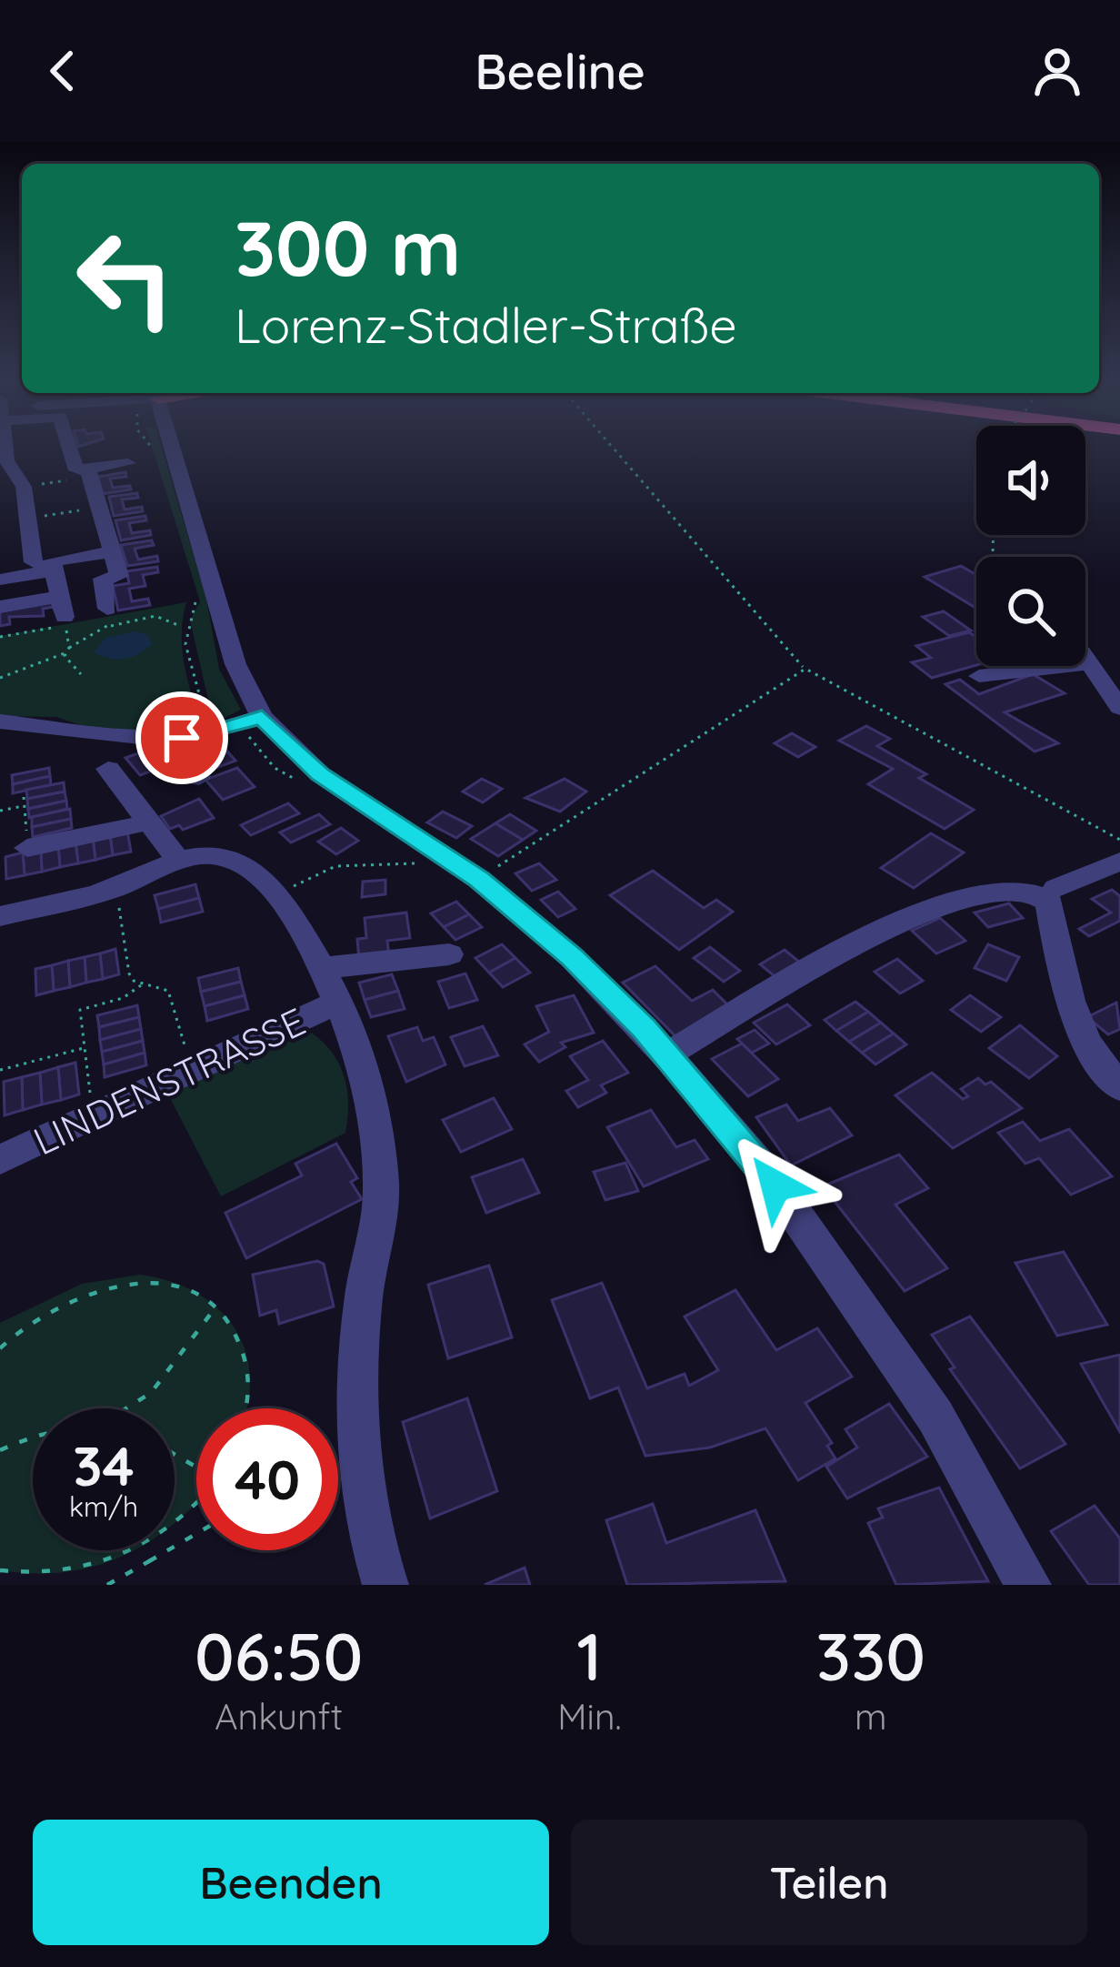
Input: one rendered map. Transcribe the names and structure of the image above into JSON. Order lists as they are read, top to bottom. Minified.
{"streets":{"street":["LINDENSTRASSE"]},"page":{"header":"Beeline","turn":["300 m","Lorenz-Stadler-Straße"],"speed":"34 km/h","limit":"40","eta":["06:50","Ankunft","1","Min.","330","m"],"buttons":["Beenden","Teilen"]}}
